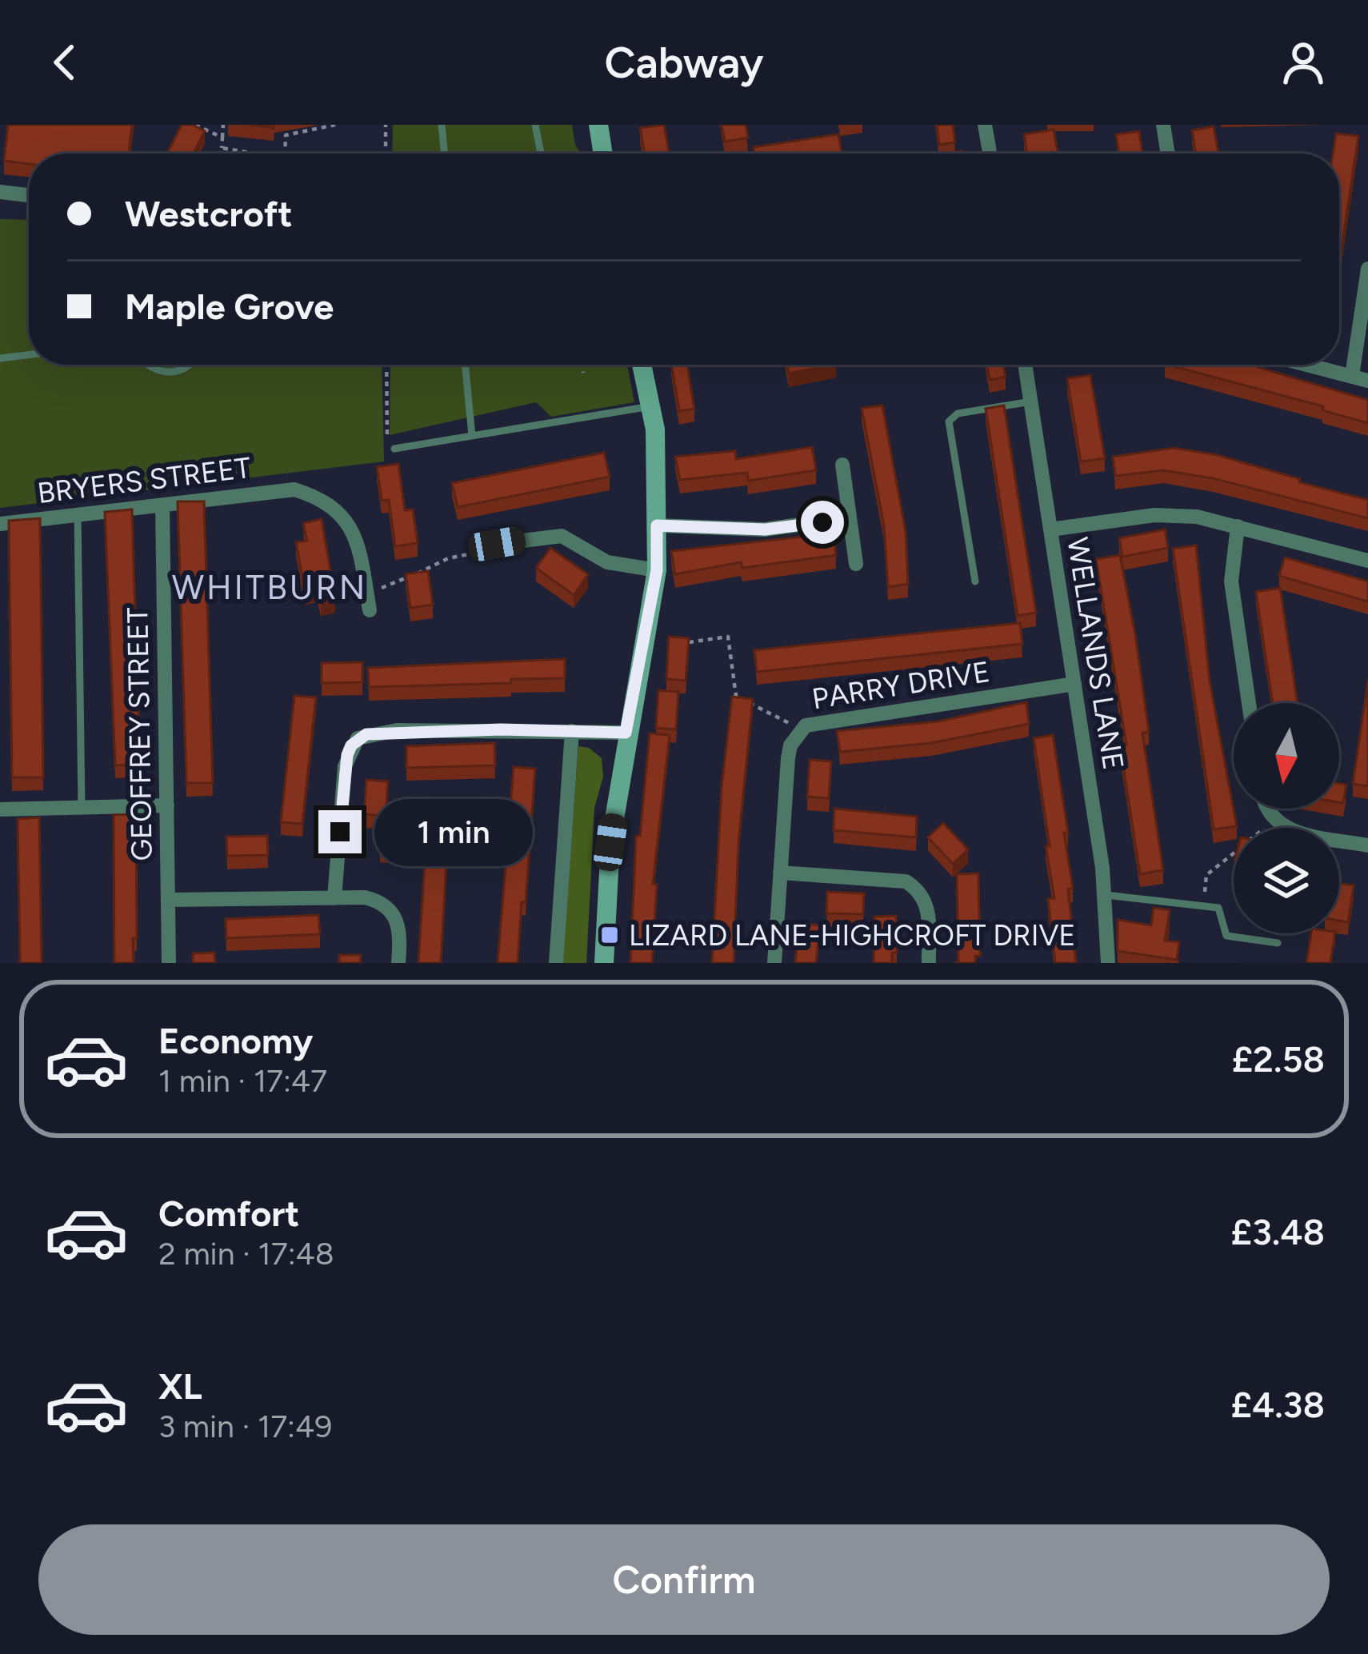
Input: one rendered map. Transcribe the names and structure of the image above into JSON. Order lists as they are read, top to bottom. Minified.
{"streets":{"street":["BRYERS STREET","WELLANDS LANE","PARRY DRIVE","GEOFFREY STREET"]},"crossings":[["BRYERS STREET","GEOFFREY STREET"],["WELLANDS LANE","PARRY DRIVE"]],"districts":["WHITBURN"],"places":{"transit":["LIZARD LANE-HIGHCROFT DRIVE"]},"north":"bottom","page":{"header":"Cabway","banner":["Westcroft","Maple Grove"],"bubble":"1 min","list":[{"name":"Economy","note":"1 min · 17:47","value":"£2.58"},{"name":"Comfort","note":"2 min · 17:48","value":"£3.48"},{"name":"XL","note":"3 min · 17:49","value":"£4.38"}],"buttons":"Confirm"}}
